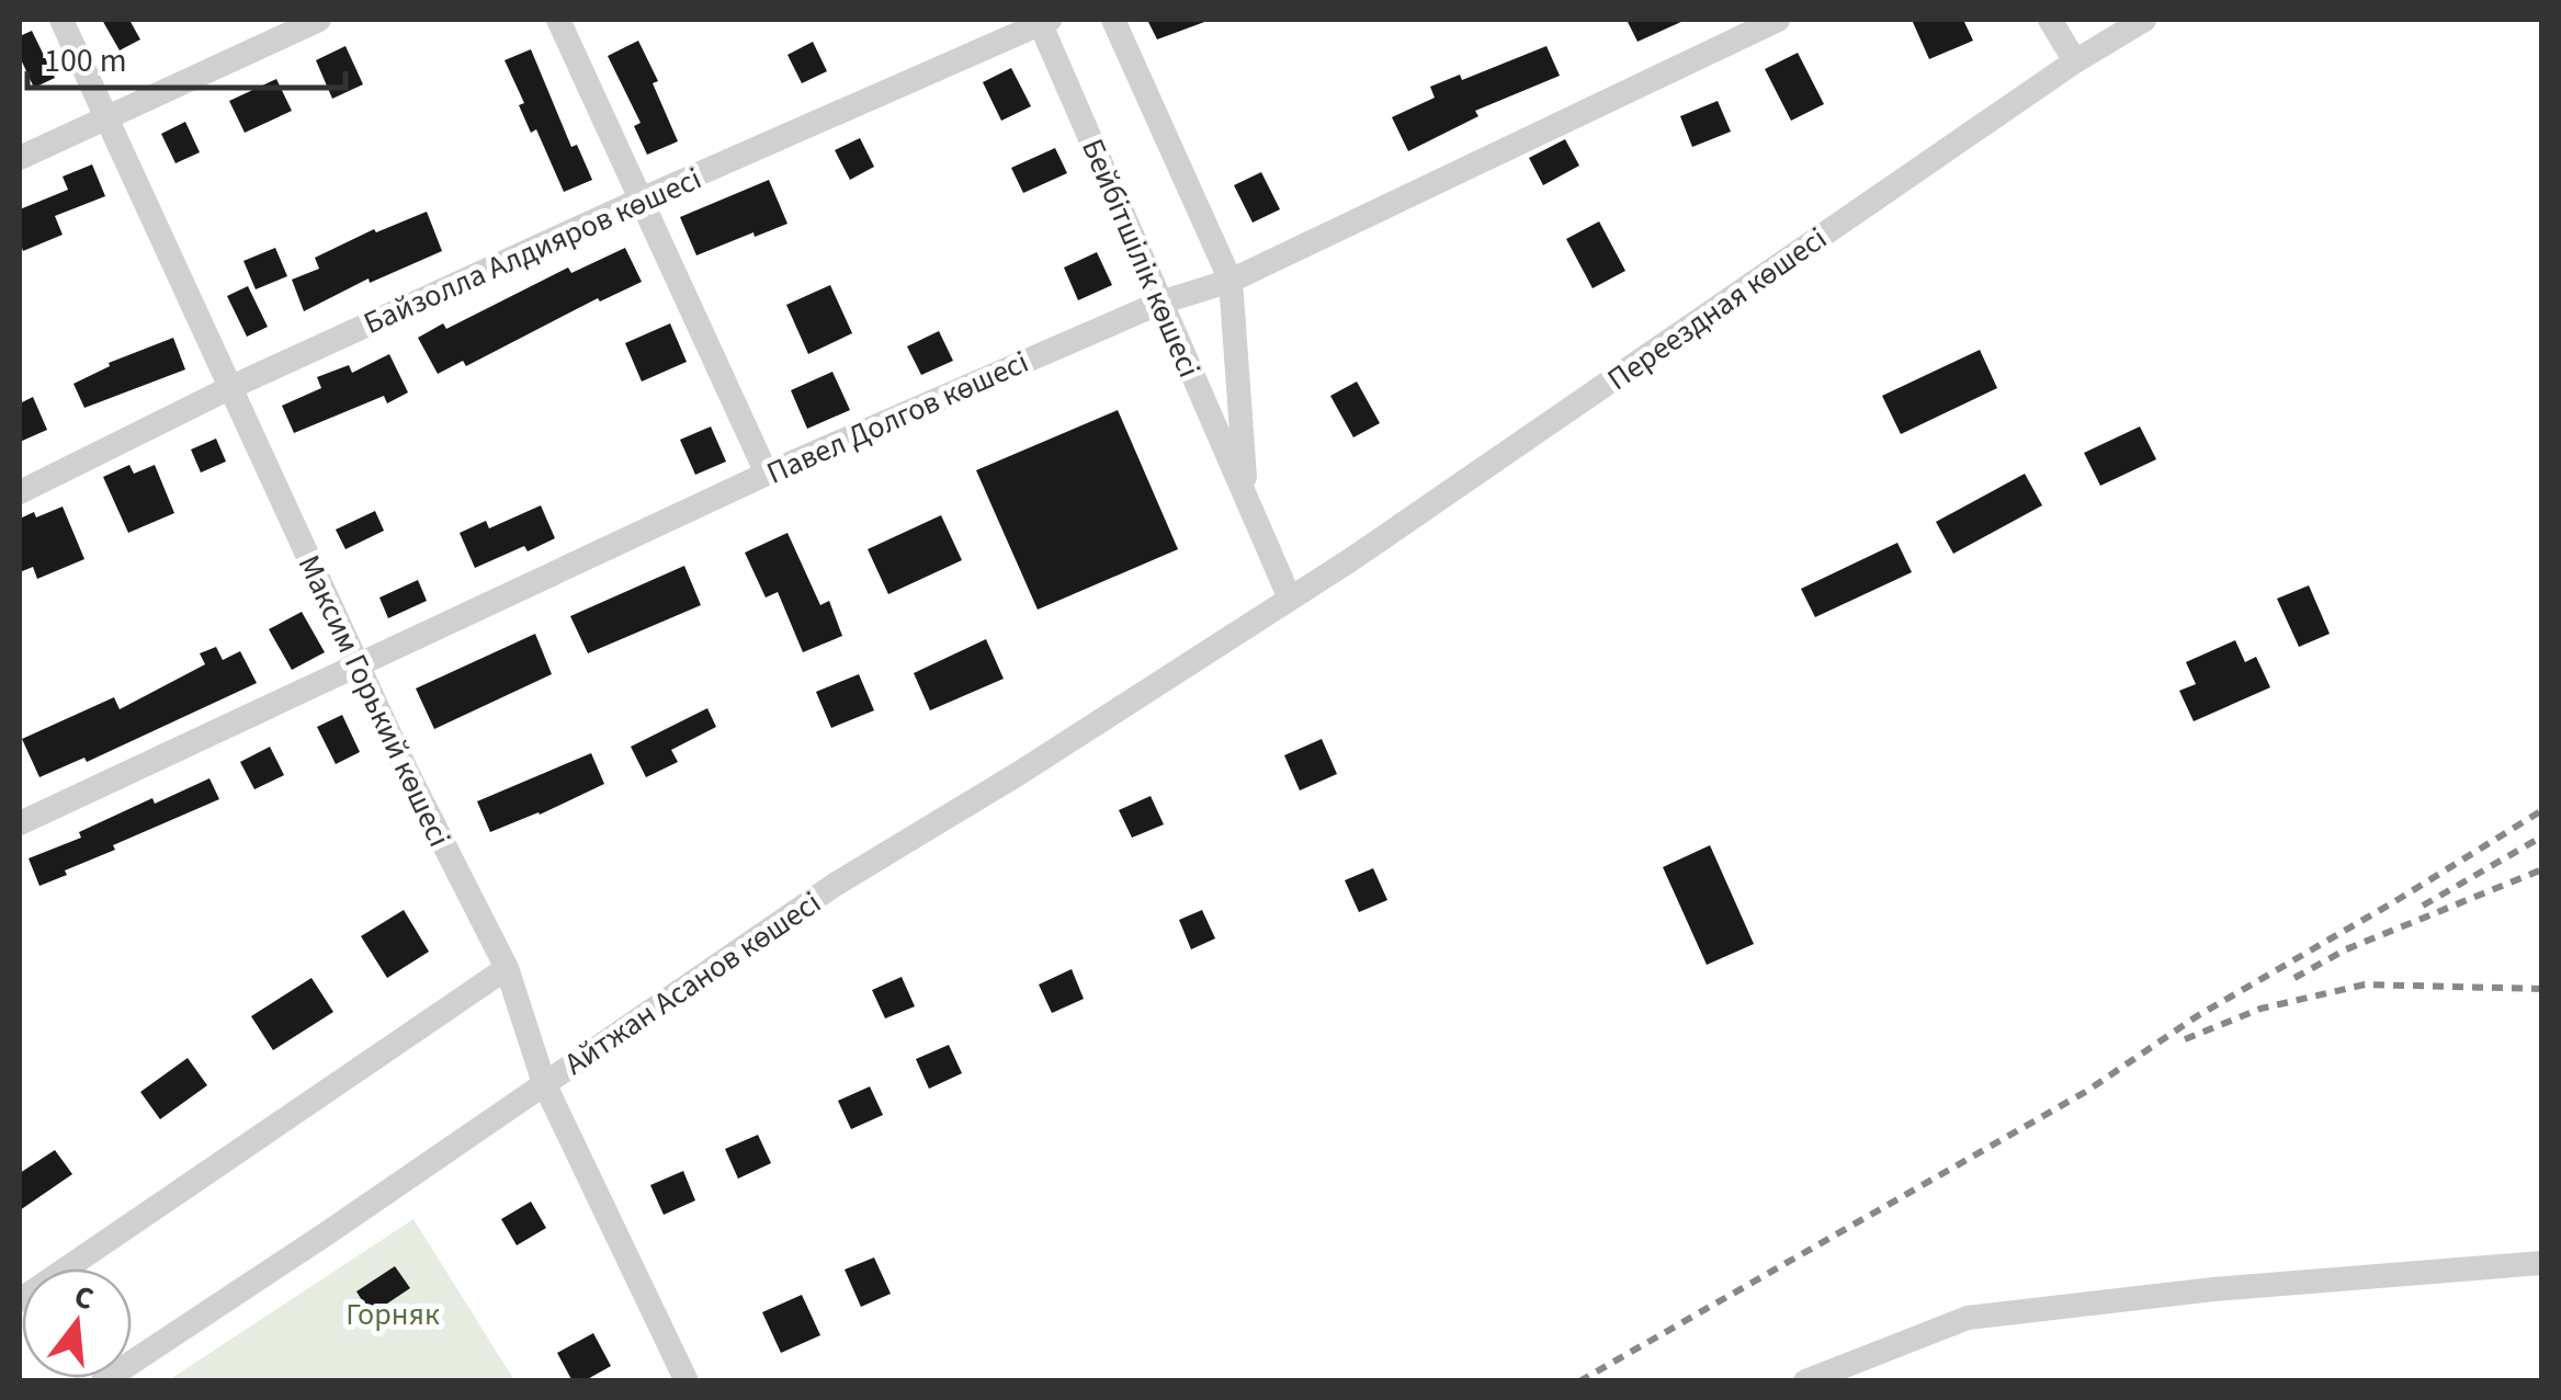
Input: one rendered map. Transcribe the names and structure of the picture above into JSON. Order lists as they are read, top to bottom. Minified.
{"streets":{"street":["Байзолла Алдияров көшесі","Бейбітшілік көшесі","Переездная көшесі","Павел Долгов көшесі","Максим Горький көшесі","Айтжан Асанов көшесі"]},"crossings":[["Байзолла Алдияров көшесі","Бейбітшілік көшесі"],["Байзолла Алдияров көшесі","Максим Горький көшесі"],["Бейбітшілік көшесі","Переездная көшесі"],["Бейбітшілік көшесі","Павел Долгов көшесі"],["Бейбітшілік көшесі","Айтжан Асанов көшесі"],["Переездная көшесі","Айтжан Асанов көшесі"],["Павел Долгов көшесі","Максим Горький көшесі"],["Максим Горький көшесі","Айтжан Асанов көшесі"]],"parks":["Горняк"],"scale_bar":"100 m","north":"top"}
